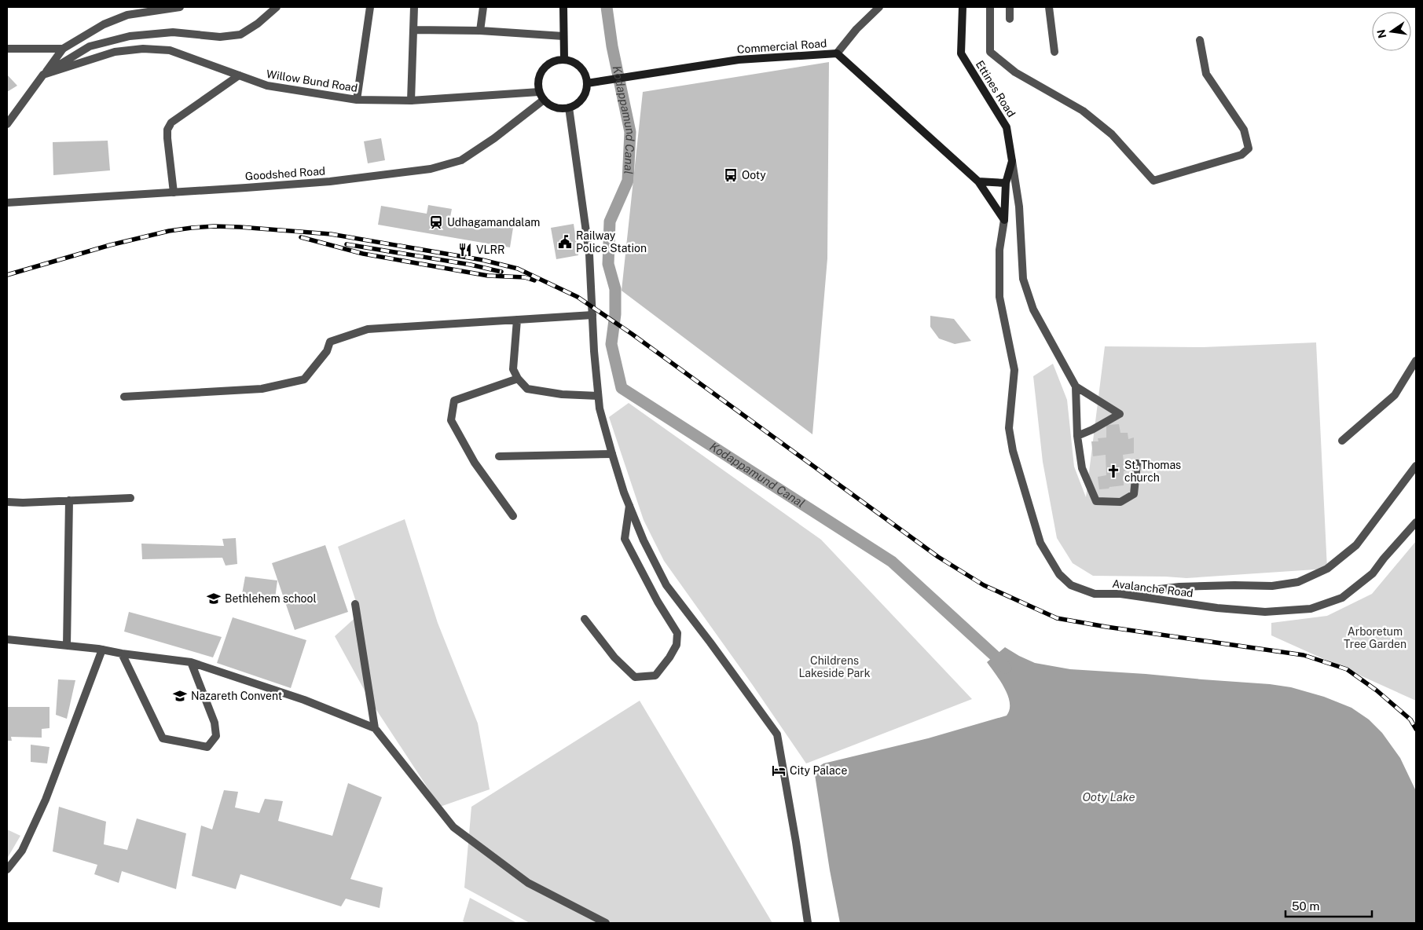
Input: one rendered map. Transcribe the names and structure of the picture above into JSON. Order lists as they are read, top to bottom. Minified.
{"streets":{"main road":["Commercial Road","Ettines Road"],"street":["Willow Bund Road","Goodshed Road","Avalanche Road"]},"crossings":[["Commercial Road","Willow Bund Road"],["Commercial Road","Ettines Road"],["Commercial Road","Goodshed Road"],["Commercial Road","Avalanche Road"],["Willow Bund Road","Goodshed Road"],["Ettines Road","Avalanche Road"]],"water":["Kodappamund Canal","Ooty Lake"],"parks":["Arboretum Tree Garden","Childrens Lakeside Park"],"places":{"bus stop":["Ooty"],"station":["Udhagamandalam"],"public building":["Railway Police Station"],"restaurant":["VLRR"],"church":["St. Thomas church"],"school or university":["Bethlehem school","Nazareth Convent"],"hotel":["City Palace"]},"scale_bar":"50 m","north":"left"}
